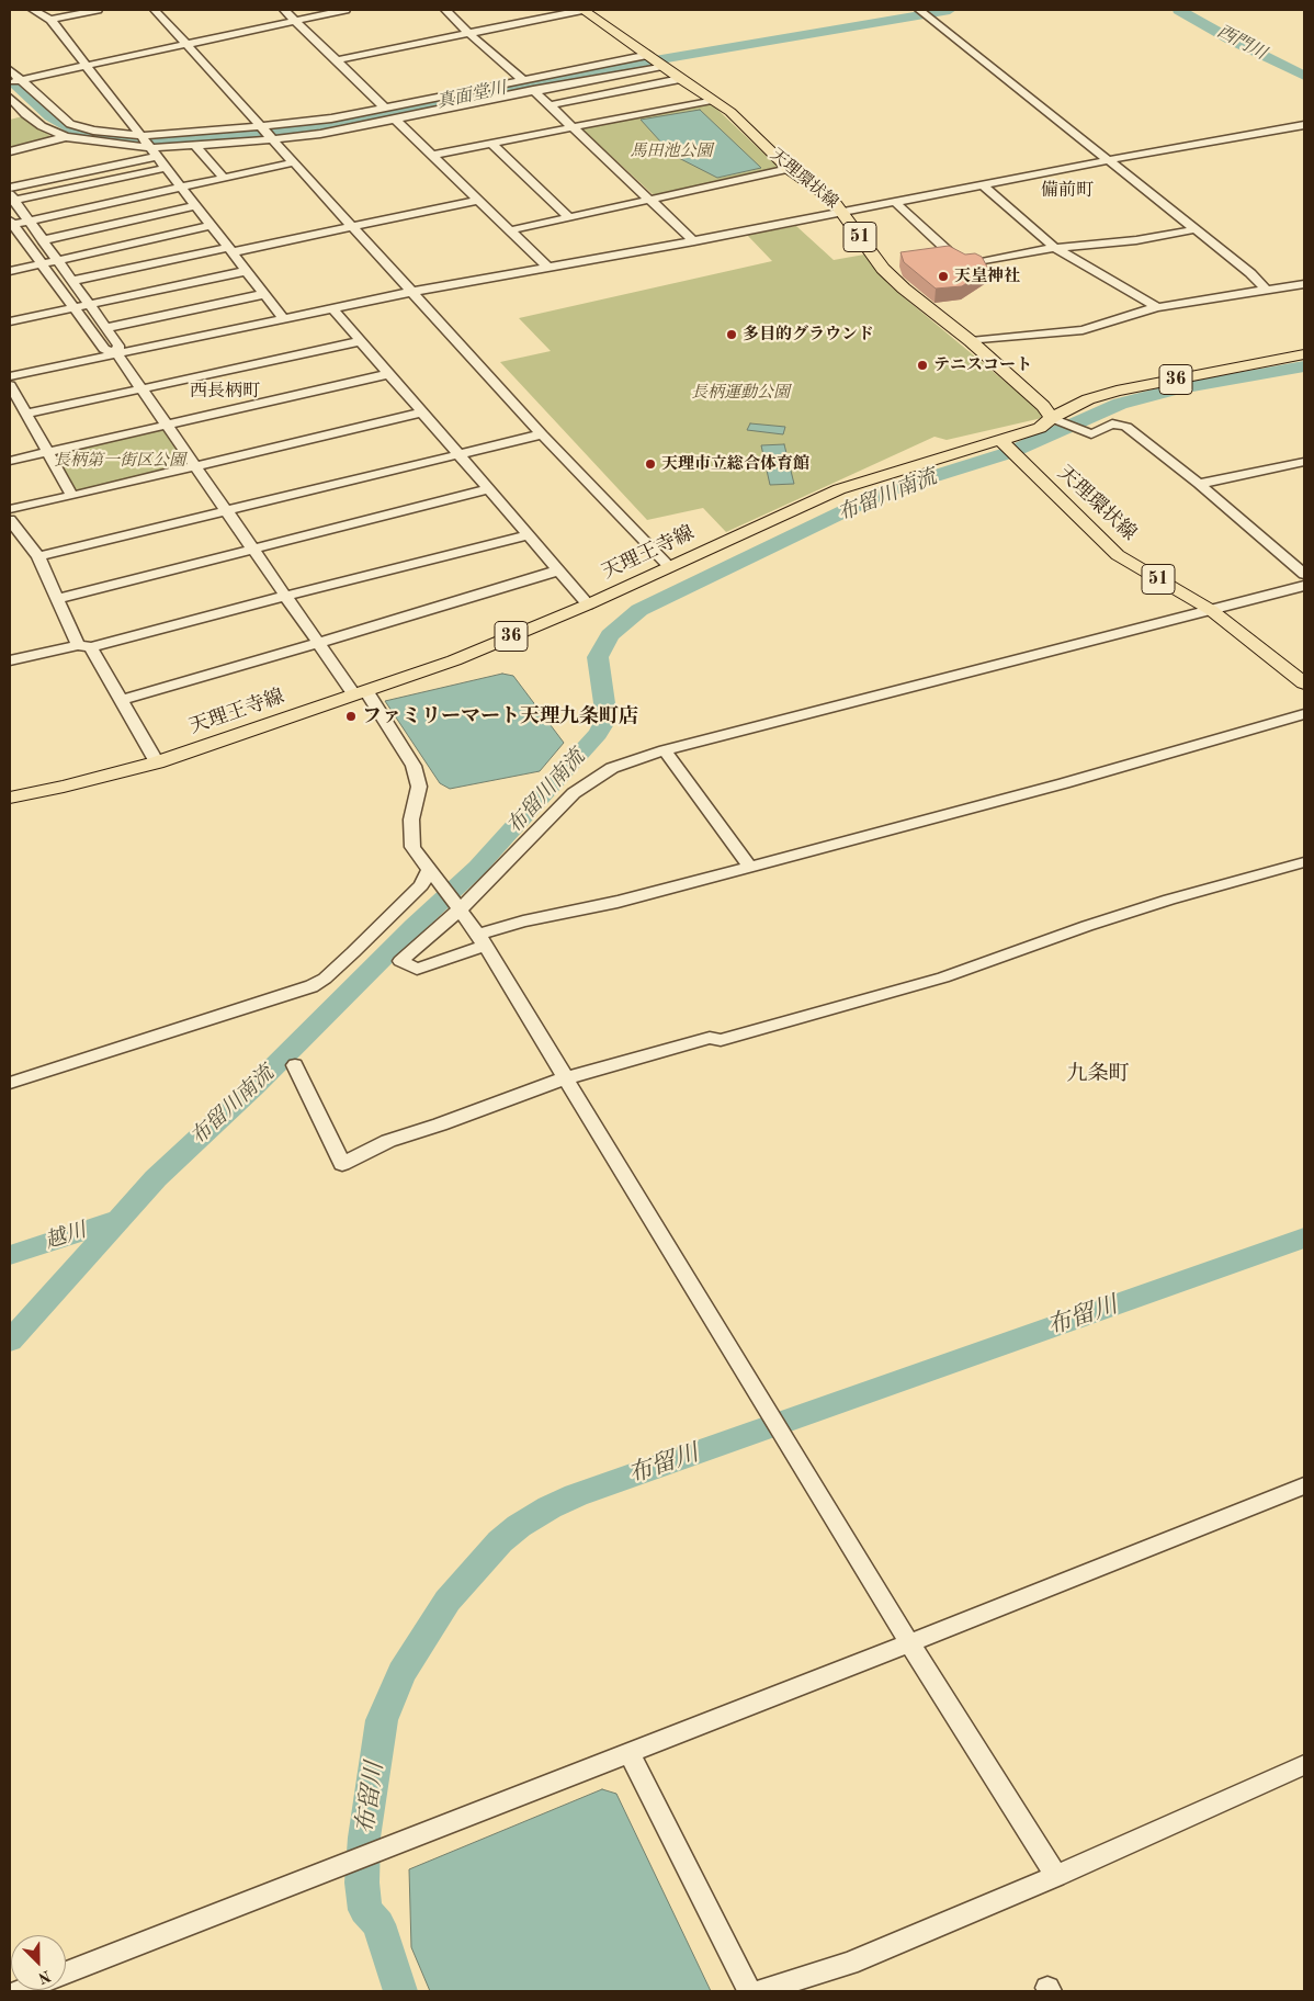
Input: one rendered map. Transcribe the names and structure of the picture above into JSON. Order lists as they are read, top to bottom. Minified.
{"streets":{"main road":["天理環状線","51","36","天理王寺線"]},"crossings":[["天理環状線","天理王寺線"]],"districts":["備前町","西長柄町","九条町"],"water":["西門川","真面堂川","布留川南流","越川","布留川"],"parks":["馬田池公園","長柄運動公園","長柄第一街区公園"],"places":["天皇神社","多目的グラウンド","テニスコート","天理市立総合体育館","ファミリーマート天理九条町店"],"north":"bottom right"}
